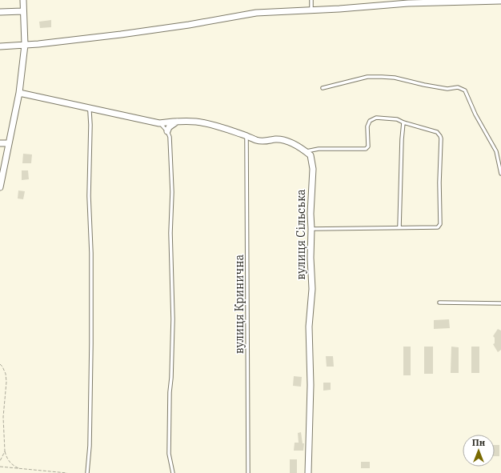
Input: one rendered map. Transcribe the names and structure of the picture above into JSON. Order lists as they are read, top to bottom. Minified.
{"streets":{"street":["вулиця Сільська"],"lane":["вулиця Кринична"]},"north":"top"}
